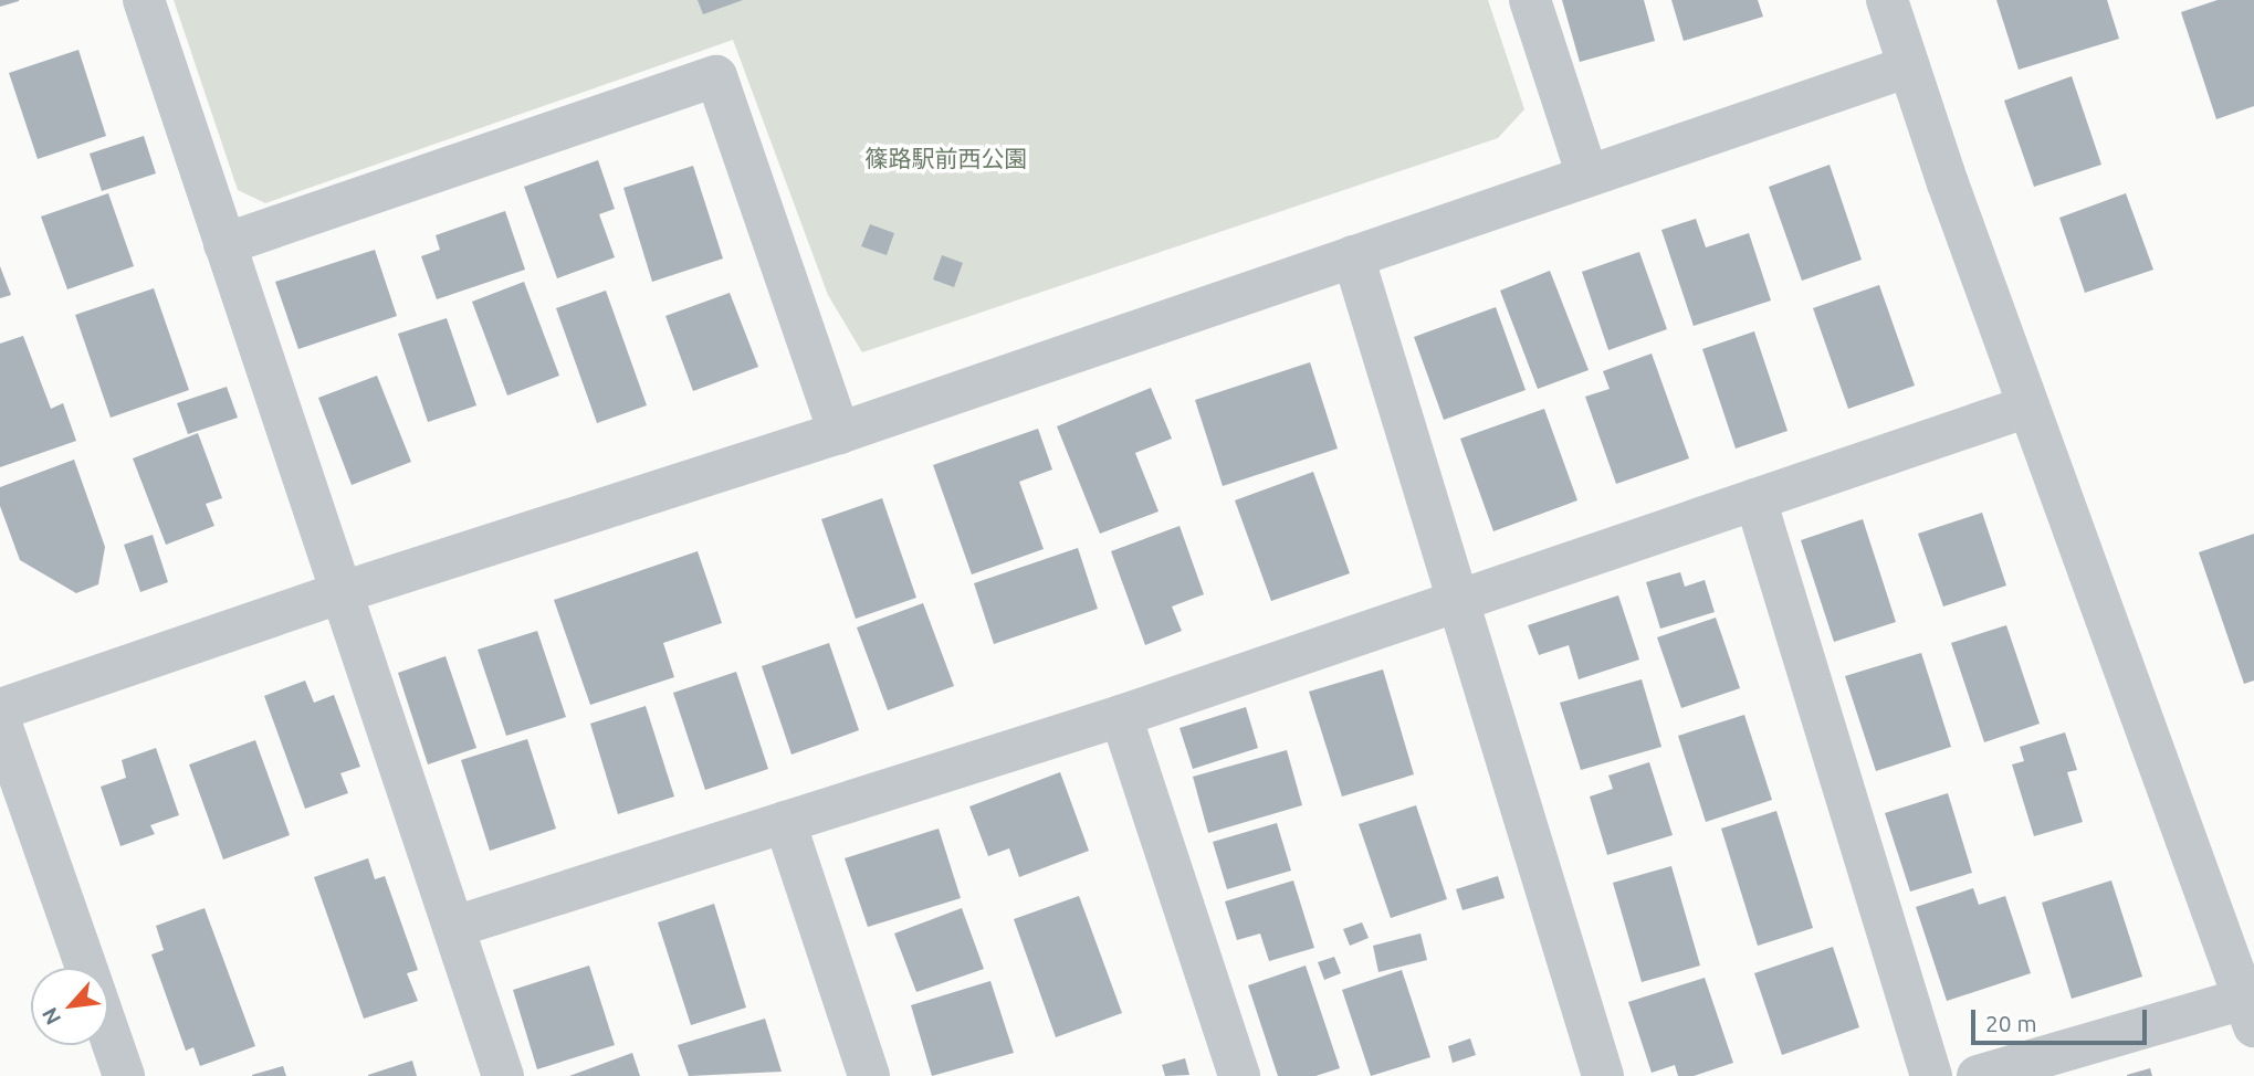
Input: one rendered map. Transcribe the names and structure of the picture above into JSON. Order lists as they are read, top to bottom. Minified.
{"parks":["篠路駅前西公園"],"scale_bar":"20 m","north":"bottom left"}
